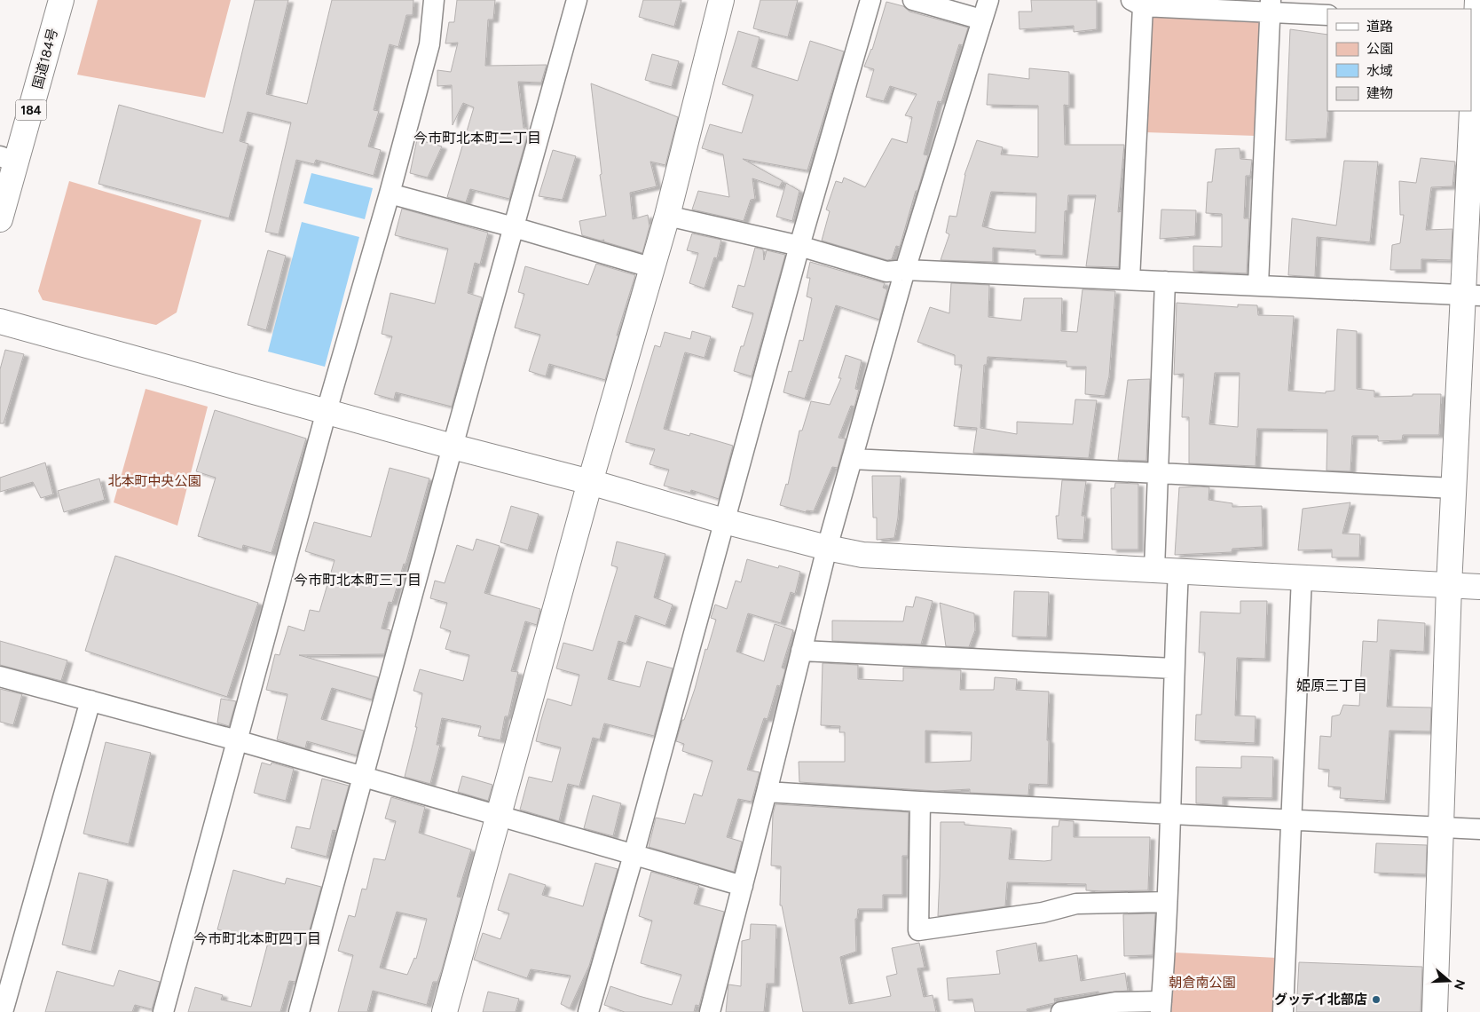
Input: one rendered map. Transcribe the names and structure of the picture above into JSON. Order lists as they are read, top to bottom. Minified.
{"streets":{"main road":["国道184号","184"]},"districts":["今市町北本町二丁目","今市町北本町三丁目","姫原三丁目","今市町北本町四丁目"],"parks":["北本町中央公園","朝倉南公園"],"places":["グッデイ北部店"],"legend":["道路","公園","水域","建物"],"north":"right"}
